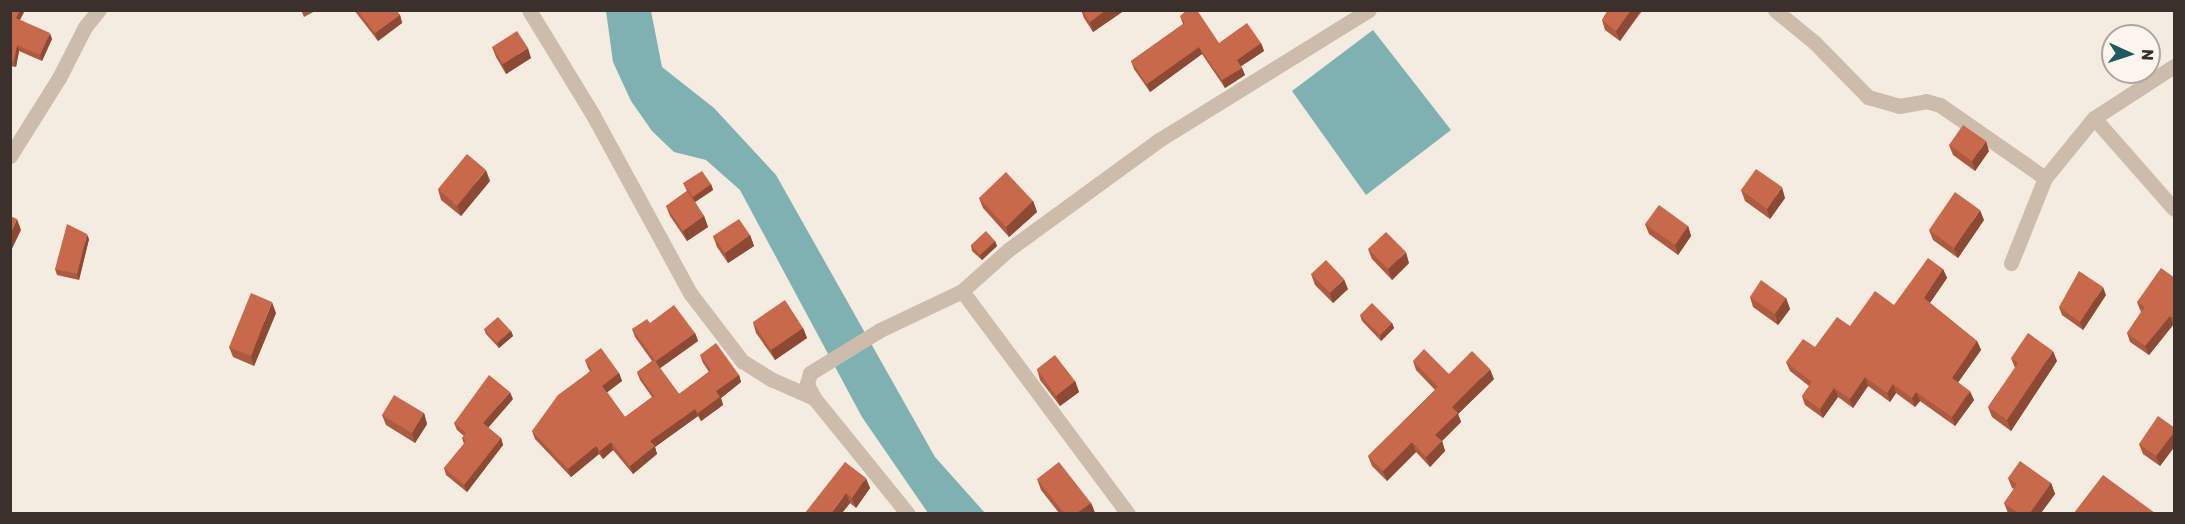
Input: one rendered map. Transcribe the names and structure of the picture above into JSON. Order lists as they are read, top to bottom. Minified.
{"north":"right"}
